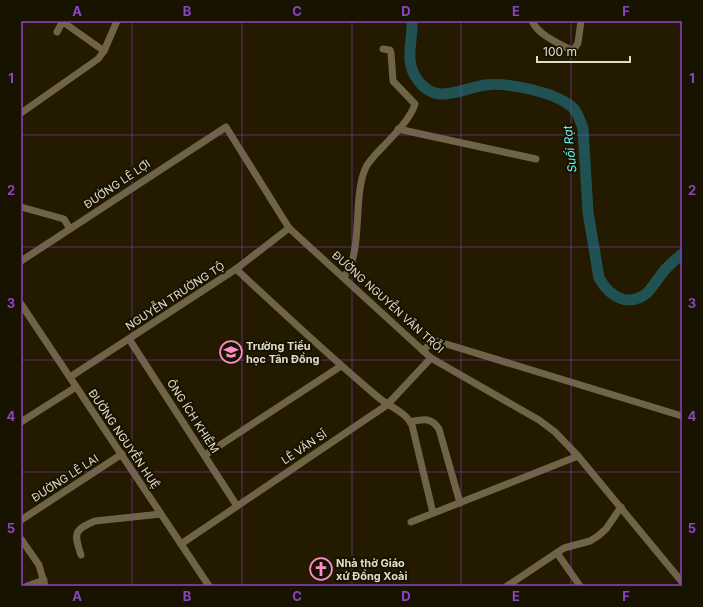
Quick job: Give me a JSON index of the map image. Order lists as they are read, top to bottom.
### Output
{
  "streets": {
    "street": [
      "ĐƯỜNG LÊ LỢI",
      "NGUYỄN TRƯỜNG TỘ",
      "ĐƯỜNG NGUYỄN VĂN TRỖI",
      "ÔNG ÍCH KHIÊM",
      "ĐƯỜNG NGUYỄN HUỆ",
      "LÊ VĂN SĨ",
      "ĐƯỜNG LÊ LAI"
    ]
  },
  "crossings": [
    ["ĐƯỜNG LÊ LỢI", "ĐƯỜNG NGUYỄN VĂN TRỖI"],
    ["NGUYỄN TRƯỜNG TỘ", "ĐƯỜNG NGUYỄN VĂN TRỖI"],
    ["NGUYỄN TRƯỜNG TỘ", "ÔNG ÍCH KHIÊM"],
    ["NGUYỄN TRƯỜNG TỘ", "ĐƯỜNG NGUYỄN HUỆ"],
    ["ĐƯỜNG NGUYỄN VĂN TRỖI", "LÊ VĂN SĨ"],
    ["ÔNG ÍCH KHIÊM", "LÊ VĂN SĨ"],
    ["ĐƯỜNG NGUYỄN HUỆ", "LÊ VĂN SĨ"],
    ["ĐƯỜNG NGUYỄN HUỆ", "ĐƯỜNG LÊ LAI"]
  ],
  "water": ["Suối Rạt"],
  "places": {
    "school or university": ["Trường Tiểu học Tân Đồng"],
    "church": ["Nhà thờ Giáo xứ Đồng Xoài"]
  },
  "scale_bar": "100 m",
  "grid": {
    "columns": [
      "A",
      "B",
      "C",
      "D",
      "E",
      "F"
    ],
    "rows": [
      "1",
      "2",
      "3",
      "4",
      "5"
    ]
  }
}
